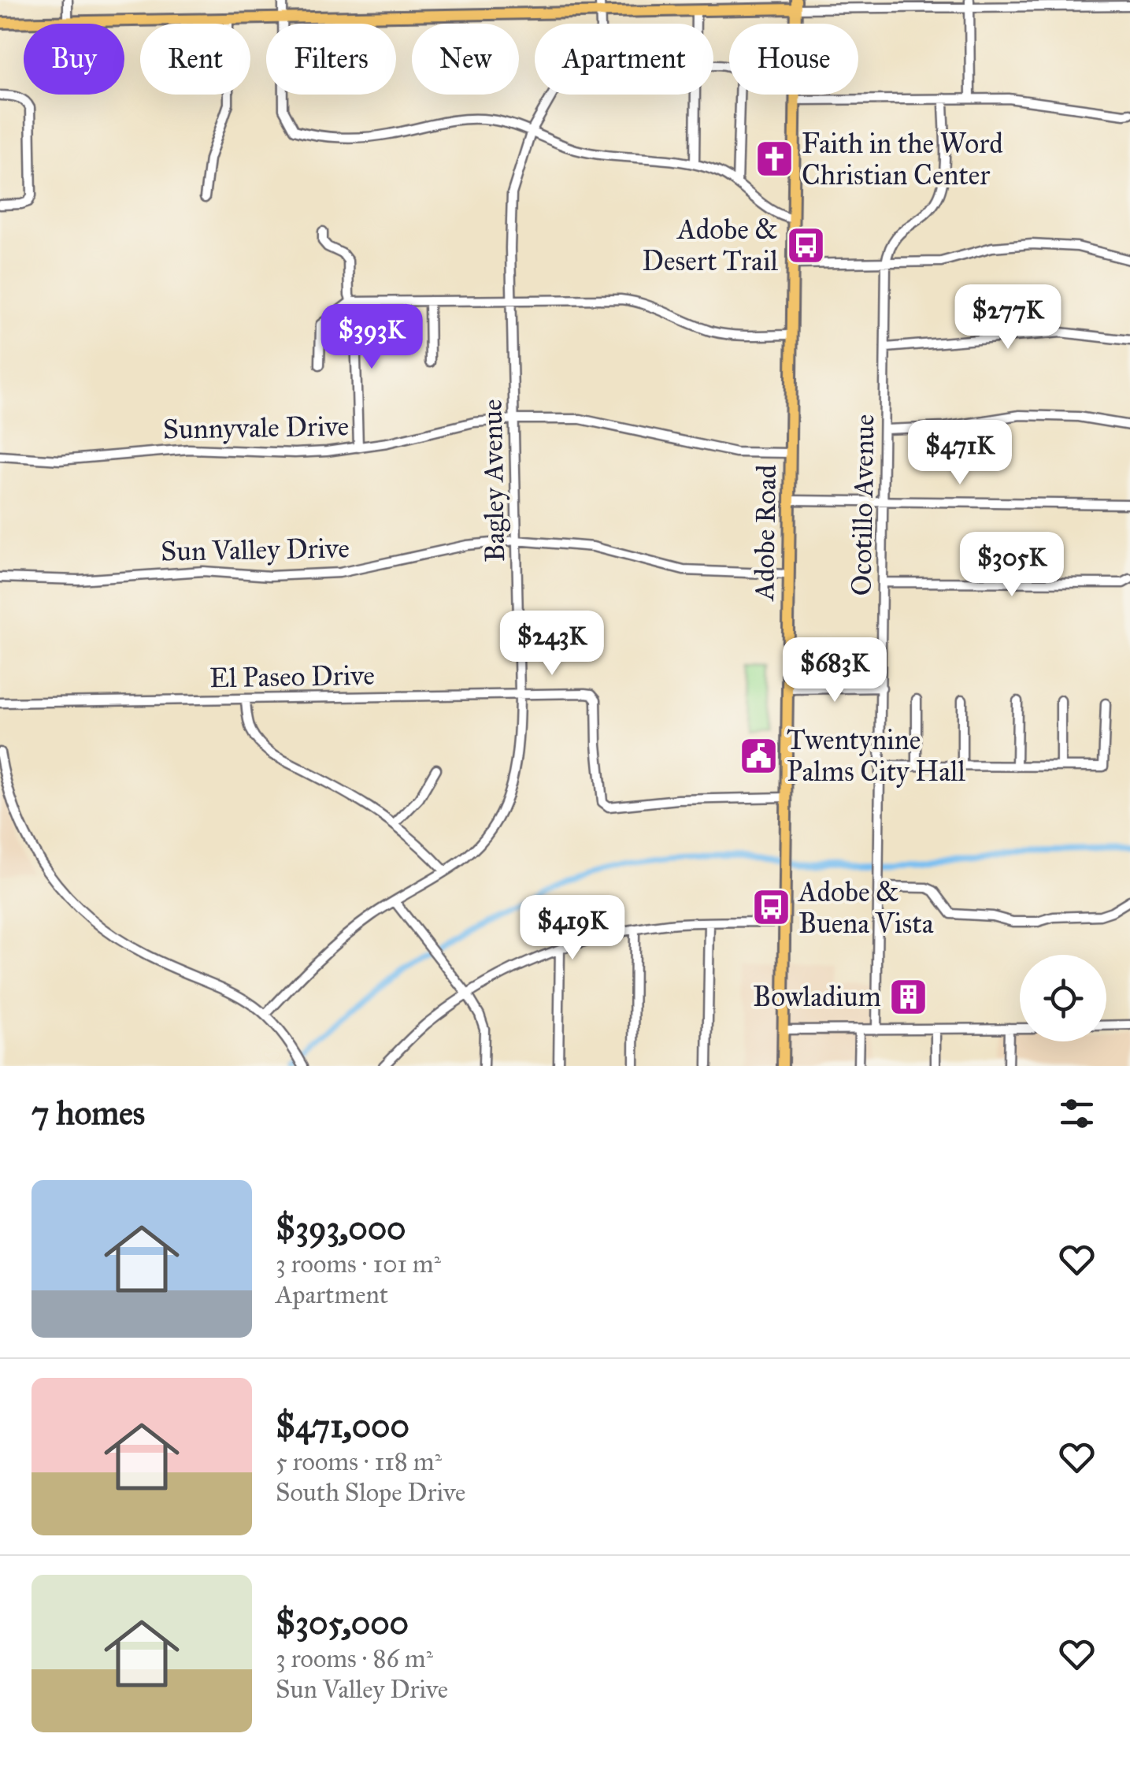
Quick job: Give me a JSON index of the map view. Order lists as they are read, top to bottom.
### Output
{
  "streets": {
    "main road": ["Adobe Road"],
    "street": [
      "Sunnyvale Drive",
      "Bagley Avenue",
      "Ocotillo Avenue",
      "Sun Valley Drive",
      "El Paseo Drive"
    ]
  },
  "crossings": [
    ["Sunnyvale Drive", "Bagley Avenue"],
    ["Sunnyvale Drive", "Adobe Road"],
    ["Bagley Avenue", "Sun Valley Drive"],
    ["Bagley Avenue", "El Paseo Drive"],
    ["Adobe Road", "Sun Valley Drive"],
    ["Adobe Road", "El Paseo Drive"]
  ],
  "places": {
    "church": ["Faith in the Word Christian Center"],
    "bus stop": ["Adobe & Desert Trail", "Adobe & Buena Vista"],
    "public building": ["Twentynine Palms City Hall"],
    "building": ["Bowladium"]
  },
  "page": {
    "chip": [
      "Buy",
      "Rent",
      "Filters",
      "New",
      "Apartment",
      "House"
    ],
    "price": [
      "$277K",
      "$393K",
      "$471K",
      "$305K",
      "$243K",
      "$683K",
      "$419K"
    ],
    "heading": "7 homes",
    "list": [
      {
        "name": "$393,000",
        "note": "3 rooms · 101 m² · Apartment"
      },
      {
        "name": "$471,000",
        "note": "5 rooms · 118 m² · South Slope Drive"
      },
      {
        "name": "$305,000",
        "note": "3 rooms · 86 m² · Sun Valley Drive"
      }
    ]
  }
}
